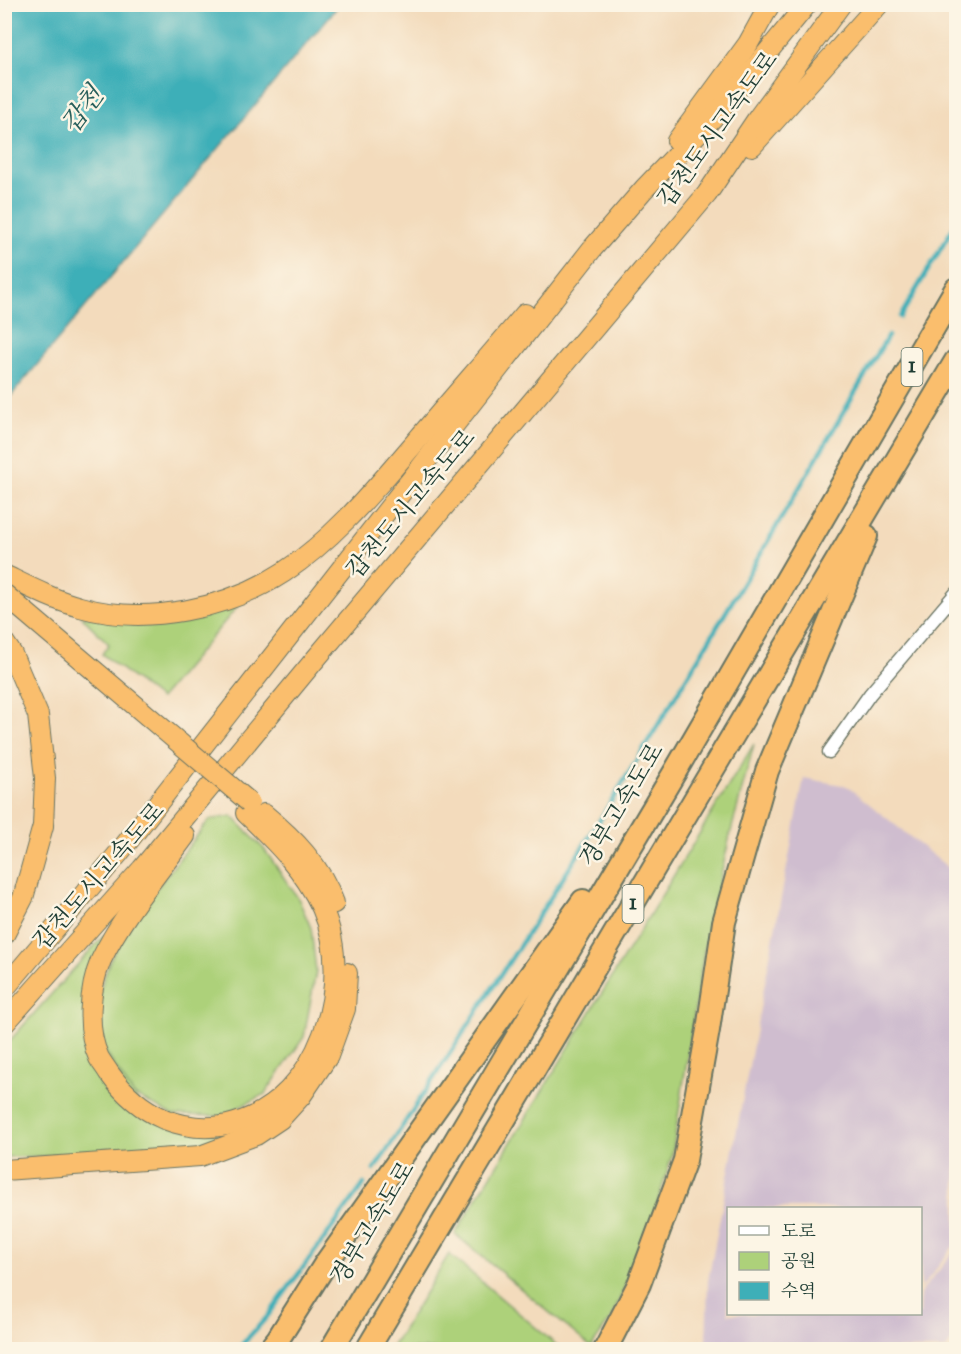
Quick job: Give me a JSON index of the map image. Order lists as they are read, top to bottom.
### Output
{
  "streets": {
    "highway": ["갑천도시고속도로", "1", "경부고속도로"]
  },
  "water": ["갑천"],
  "legend": ["도로", "공원", "수역"]
}
